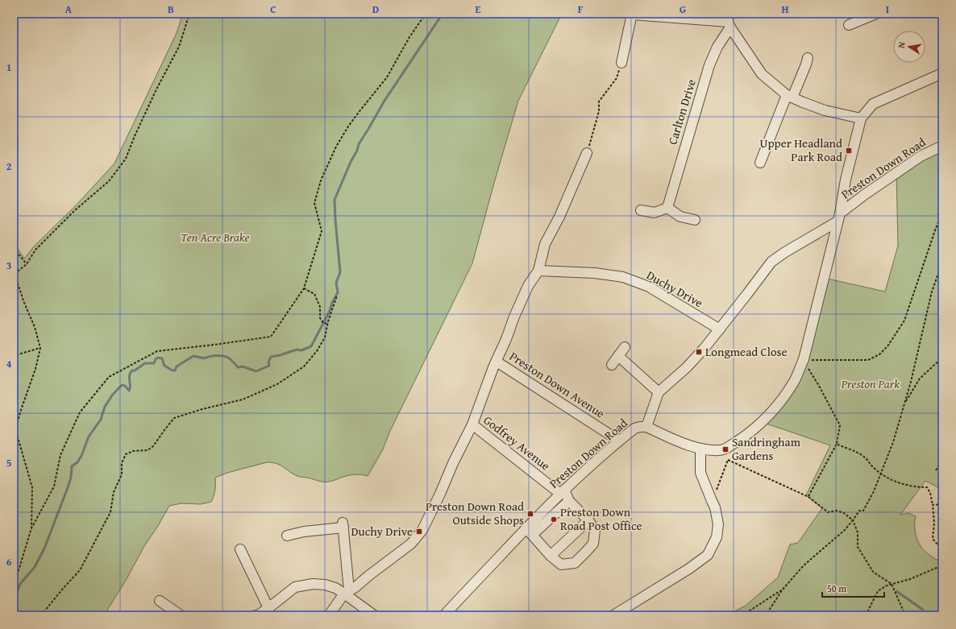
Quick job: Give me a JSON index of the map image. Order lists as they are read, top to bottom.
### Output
{
  "streets": {
    "street": [
      "Carlton Drive",
      "Preston Down Road",
      "Duchy Drive",
      "Preston Down Avenue",
      "Godfrey Avenue"
    ]
  },
  "crossings": [
    ["Preston Down Road", "Duchy Drive"],
    ["Preston Down Road", "Preston Down Avenue"],
    ["Preston Down Road", "Godfrey Avenue"]
  ],
  "parks": ["Ten Acre Brake", "Preston Park"],
  "places": {
    "transit": [
      "Upper Headland Park Road",
      "Longmead Close",
      "Sandringham Gardens",
      "Preston Down Road Outside Shops",
      "Duchy Drive"
    ],
    "other": ["Preston Down Road Post Office"]
  },
  "scale_bar": "50 m",
  "north": "left",
  "grid": {
    "columns": [
      "A",
      "B",
      "C",
      "D",
      "E",
      "F",
      "G",
      "H",
      "I"
    ],
    "rows": [
      "1",
      "2",
      "3",
      "4",
      "5",
      "6"
    ]
  }
}
